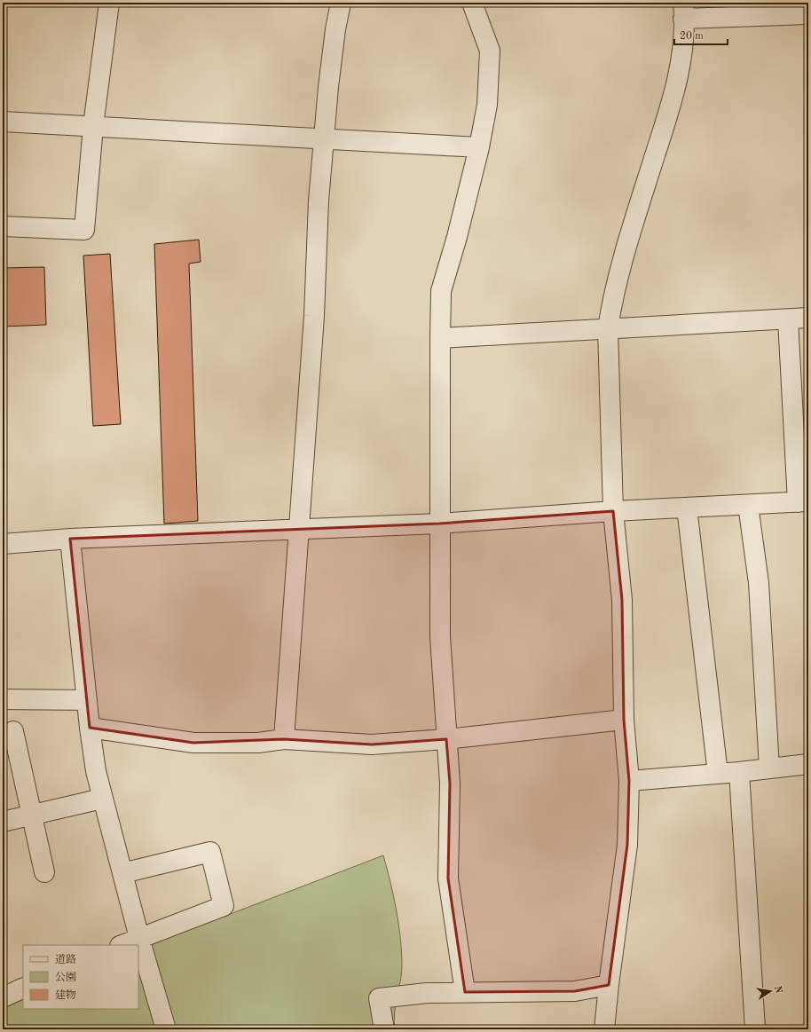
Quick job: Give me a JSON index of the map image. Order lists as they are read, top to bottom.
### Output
{
  "legend": ["道路", "公園", "建物"],
  "scale_bar": "20 m",
  "north": "right"
}
